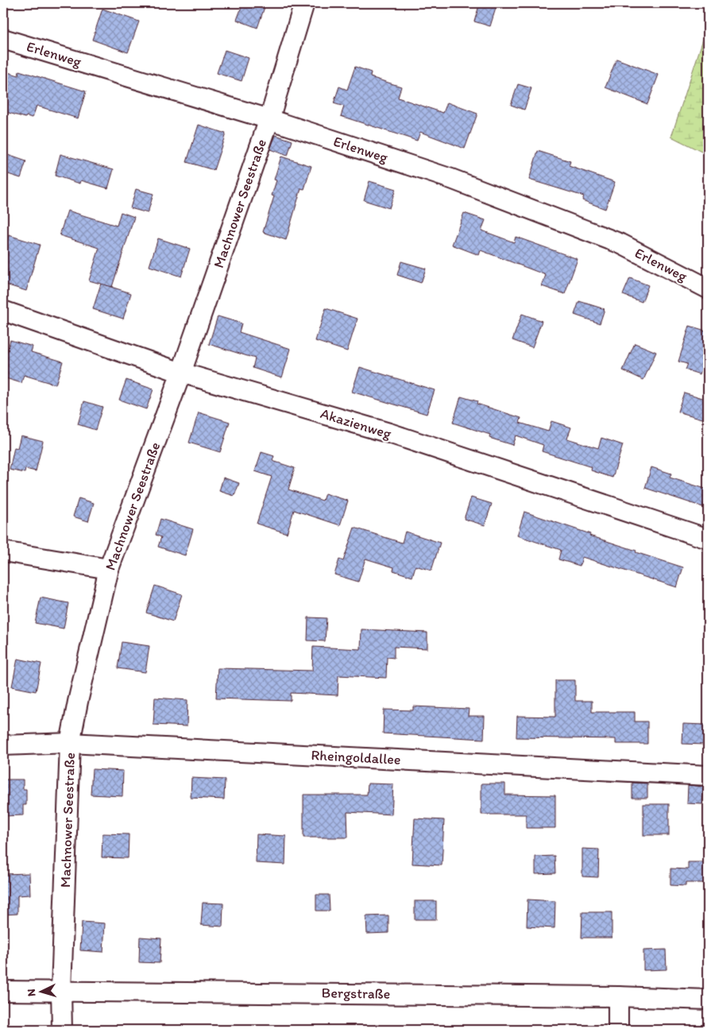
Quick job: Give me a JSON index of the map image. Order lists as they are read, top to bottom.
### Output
{
  "streets": {
    "street": [
      "Erlenweg",
      "Machnower Seestraße",
      "Akazienweg",
      "Rheingoldallee",
      "Bergstraße"
    ]
  },
  "crossings": [
    ["Erlenweg", "Machnower Seestraße"],
    ["Machnower Seestraße", "Akazienweg"],
    ["Machnower Seestraße", "Rheingoldallee"],
    ["Machnower Seestraße", "Bergstraße"]
  ],
  "north": "left"
}
